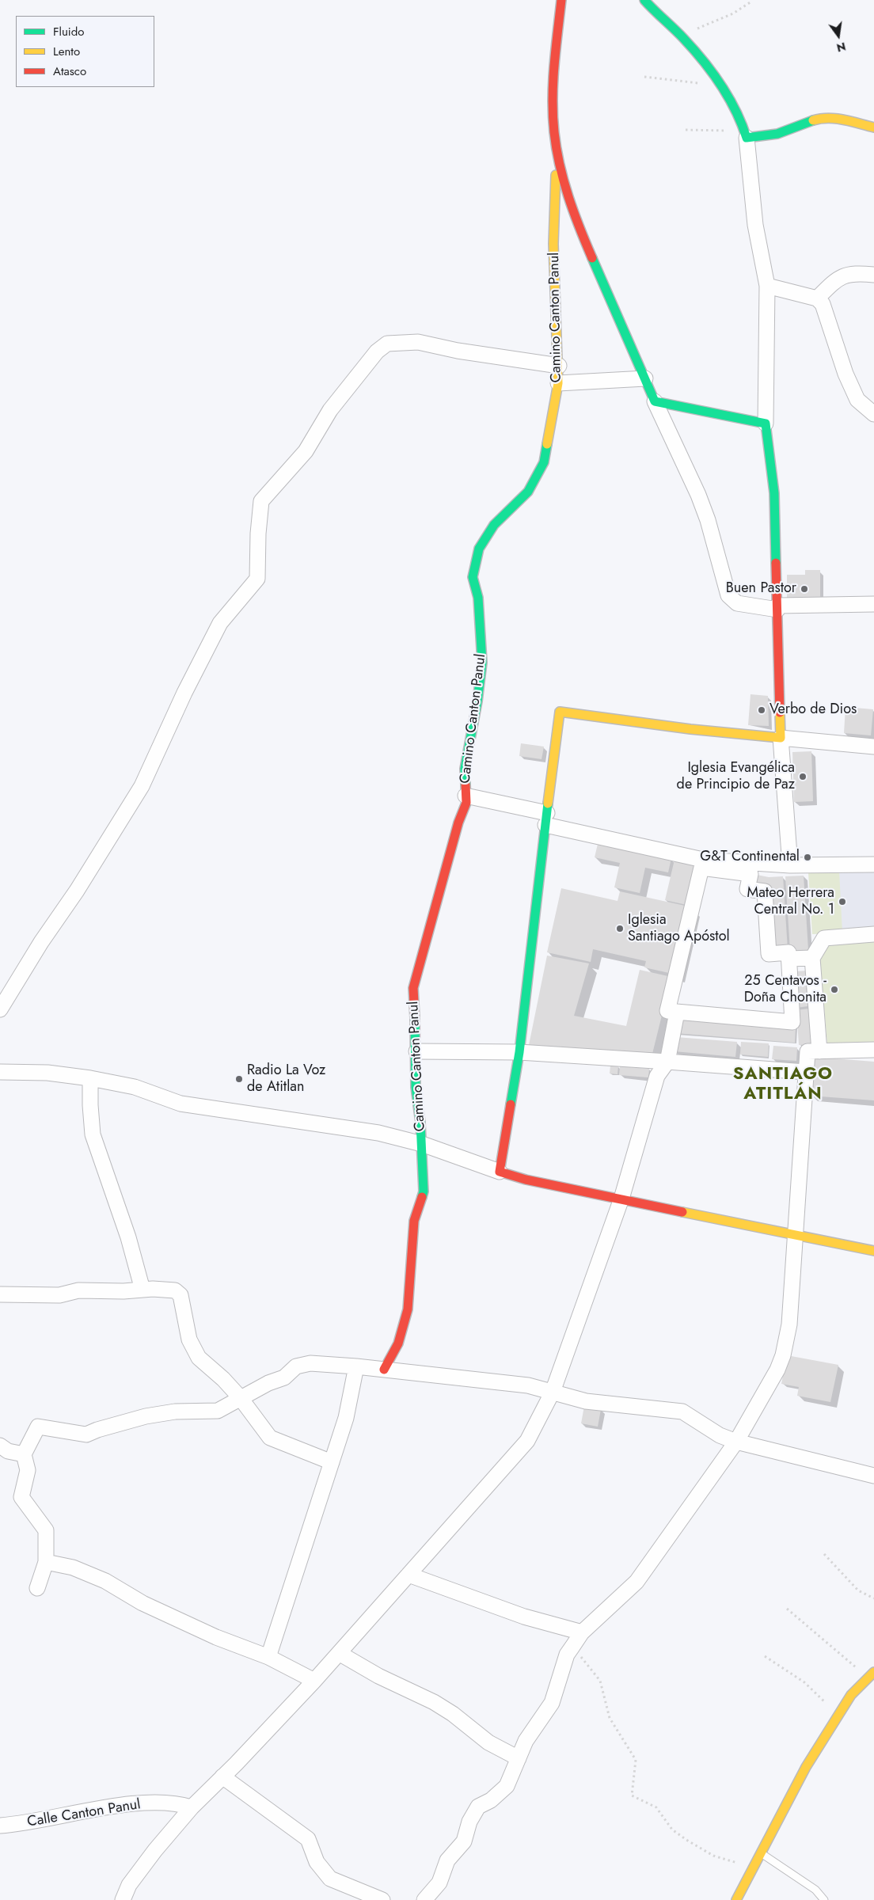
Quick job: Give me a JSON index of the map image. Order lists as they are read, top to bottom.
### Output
{
  "streets": {
    "main road": ["Camino Canton Panul"],
    "street": ["Calle Canton Panul"]
  },
  "districts": ["SANTIAGO ATITLÁN"],
  "places": [
    "Buen Pastor",
    "Verbo de Dios",
    "Iglesia Evangélica de Principio de Paz",
    "G&T Continental",
    "Mateo Herrera Central No. 1",
    "Iglesia Santiago Apóstol",
    "25 Centavos - Doña Chonita",
    "Radio La Voz de Atitlan"
  ],
  "legend": ["Fluido", "Lento", "Atasco"],
  "north": "bottom"
}
